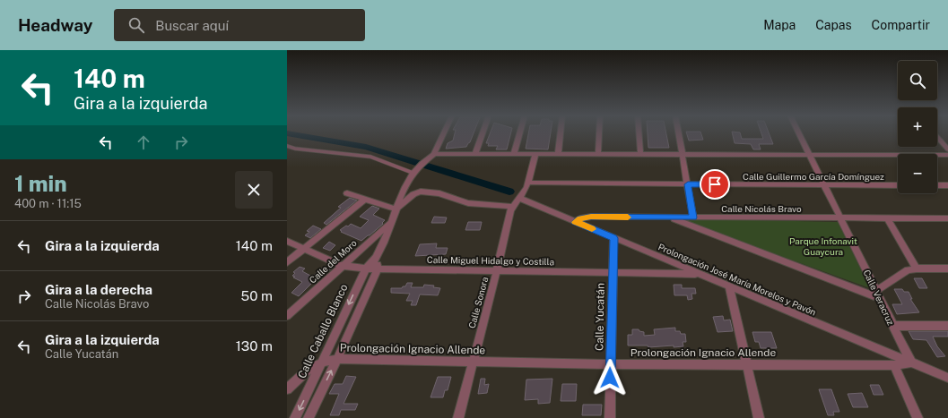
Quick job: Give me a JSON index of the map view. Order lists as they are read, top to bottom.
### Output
{
  "streets": {
    "street": [
      "Calle Guillermo García Domínguez",
      "Calle Nicolás Bravo",
      "Calle Miguel Hidalgo y Costilla",
      "Calle del Moro",
      "Prolongación José María Morelos y Pavón",
      "Calle Veracruz",
      "Calle Sonora",
      "Calle Yucatán",
      "Calle Caballo Blanco",
      "Prolongación Ignacio Allende"
    ]
  },
  "crossings": [
    ["Calle Guillermo García Domínguez", "Calle Veracruz"],
    ["Calle Guillermo García Domínguez", "Calle Sonora"],
    ["Calle Nicolás Bravo", "Prolongación José María Morelos y Pavón"],
    ["Calle Nicolás Bravo", "Calle Veracruz"],
    ["Calle Miguel Hidalgo y Costilla", "Calle del Moro"],
    ["Calle Miguel Hidalgo y Costilla", "Prolongación José María Morelos y Pavón"],
    ["Calle Miguel Hidalgo y Costilla", "Calle Sonora"],
    ["Calle Miguel Hidalgo y Costilla", "Calle Yucatán"],
    ["Calle Miguel Hidalgo y Costilla", "Calle Caballo Blanco"],
    ["Calle del Moro", "Calle Caballo Blanco"],
    ["Prolongación José María Morelos y Pavón", "Calle Veracruz"],
    ["Prolongación José María Morelos y Pavón", "Calle Sonora"],
    ["Prolongación José María Morelos y Pavón", "Calle Yucatán"],
    ["Prolongación José María Morelos y Pavón", "Prolongación Ignacio Allende"],
    ["Calle Veracruz", "Prolongación Ignacio Allende"],
    ["Calle Sonora", "Prolongación Ignacio Allende"],
    ["Calle Yucatán", "Prolongación Ignacio Allende"],
    ["Calle Caballo Blanco", "Prolongación Ignacio Allende"]
  ],
  "parks": ["Parque Infonavit Guaycura"],
  "page": {
    "header": "Headway",
    "search": "Buscar aquí",
    "nav": ["Mapa", "Capas", "Compartir"],
    "turn": ["140 m", "Gira a la izquierda"],
    "map_buttons": ["+", "−"],
    "heading": ["1 min", "400 m · 11:15"],
    "list": [
      {
        "name": "Gira a la izquierda",
        "value": "140 m"
      },
      {
        "name": "Gira a la derecha",
        "note": "Calle Nicolás Bravo",
        "value": "50 m"
      },
      {
        "name": "Gira a la izquierda",
        "note": "Calle Yucatán",
        "value": "130 m"
      }
    ]
  }
}
